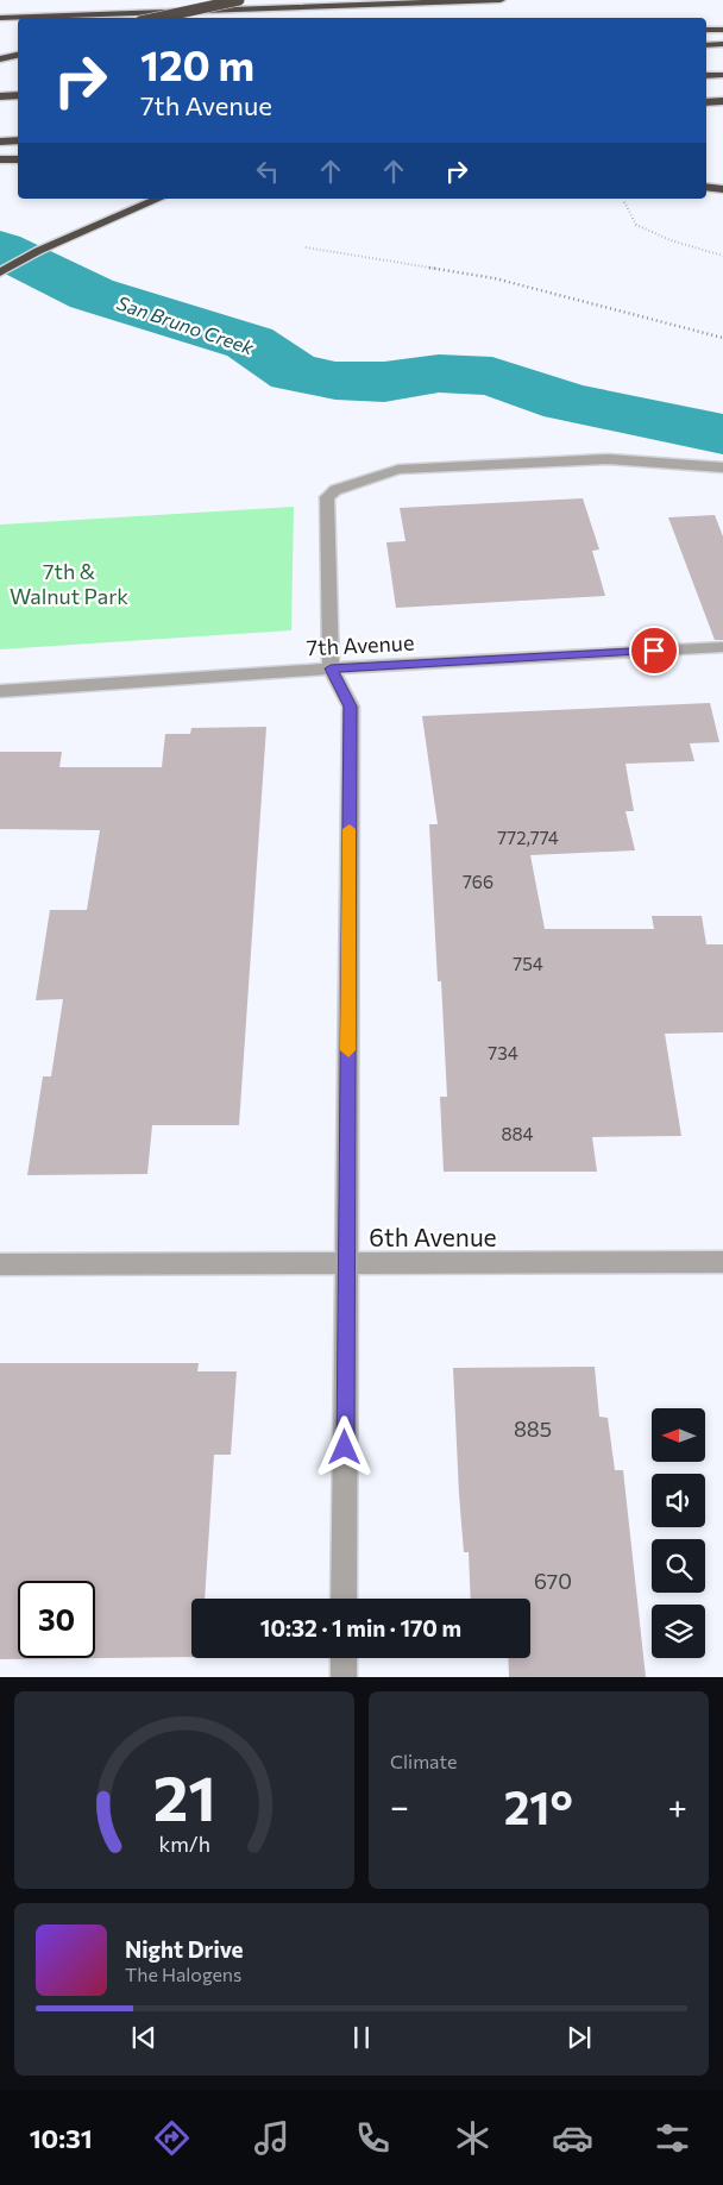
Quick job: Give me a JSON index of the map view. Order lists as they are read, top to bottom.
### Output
{
  "streets": {
    "street": ["7th Avenue", "6th Avenue"]
  },
  "water": ["San Bruno Creek"],
  "parks": ["7th & Walnut Park"],
  "house_numbers": [
    "772,774",
    "766",
    "754",
    "734",
    "884",
    "885",
    "670"
  ],
  "north": "left",
  "page": {
    "turn": ["120 m", "7th Avenue"],
    "limit": "30",
    "trip": "10:32 · 1 min · 170 m",
    "tile": "Climate",
    "heat": ["−", "21°", "+"],
    "song": ["Night Drive", "The Halogens"],
    "tabs": "10:31",
    "gauge": ["21", "km/h"]
  }
}
